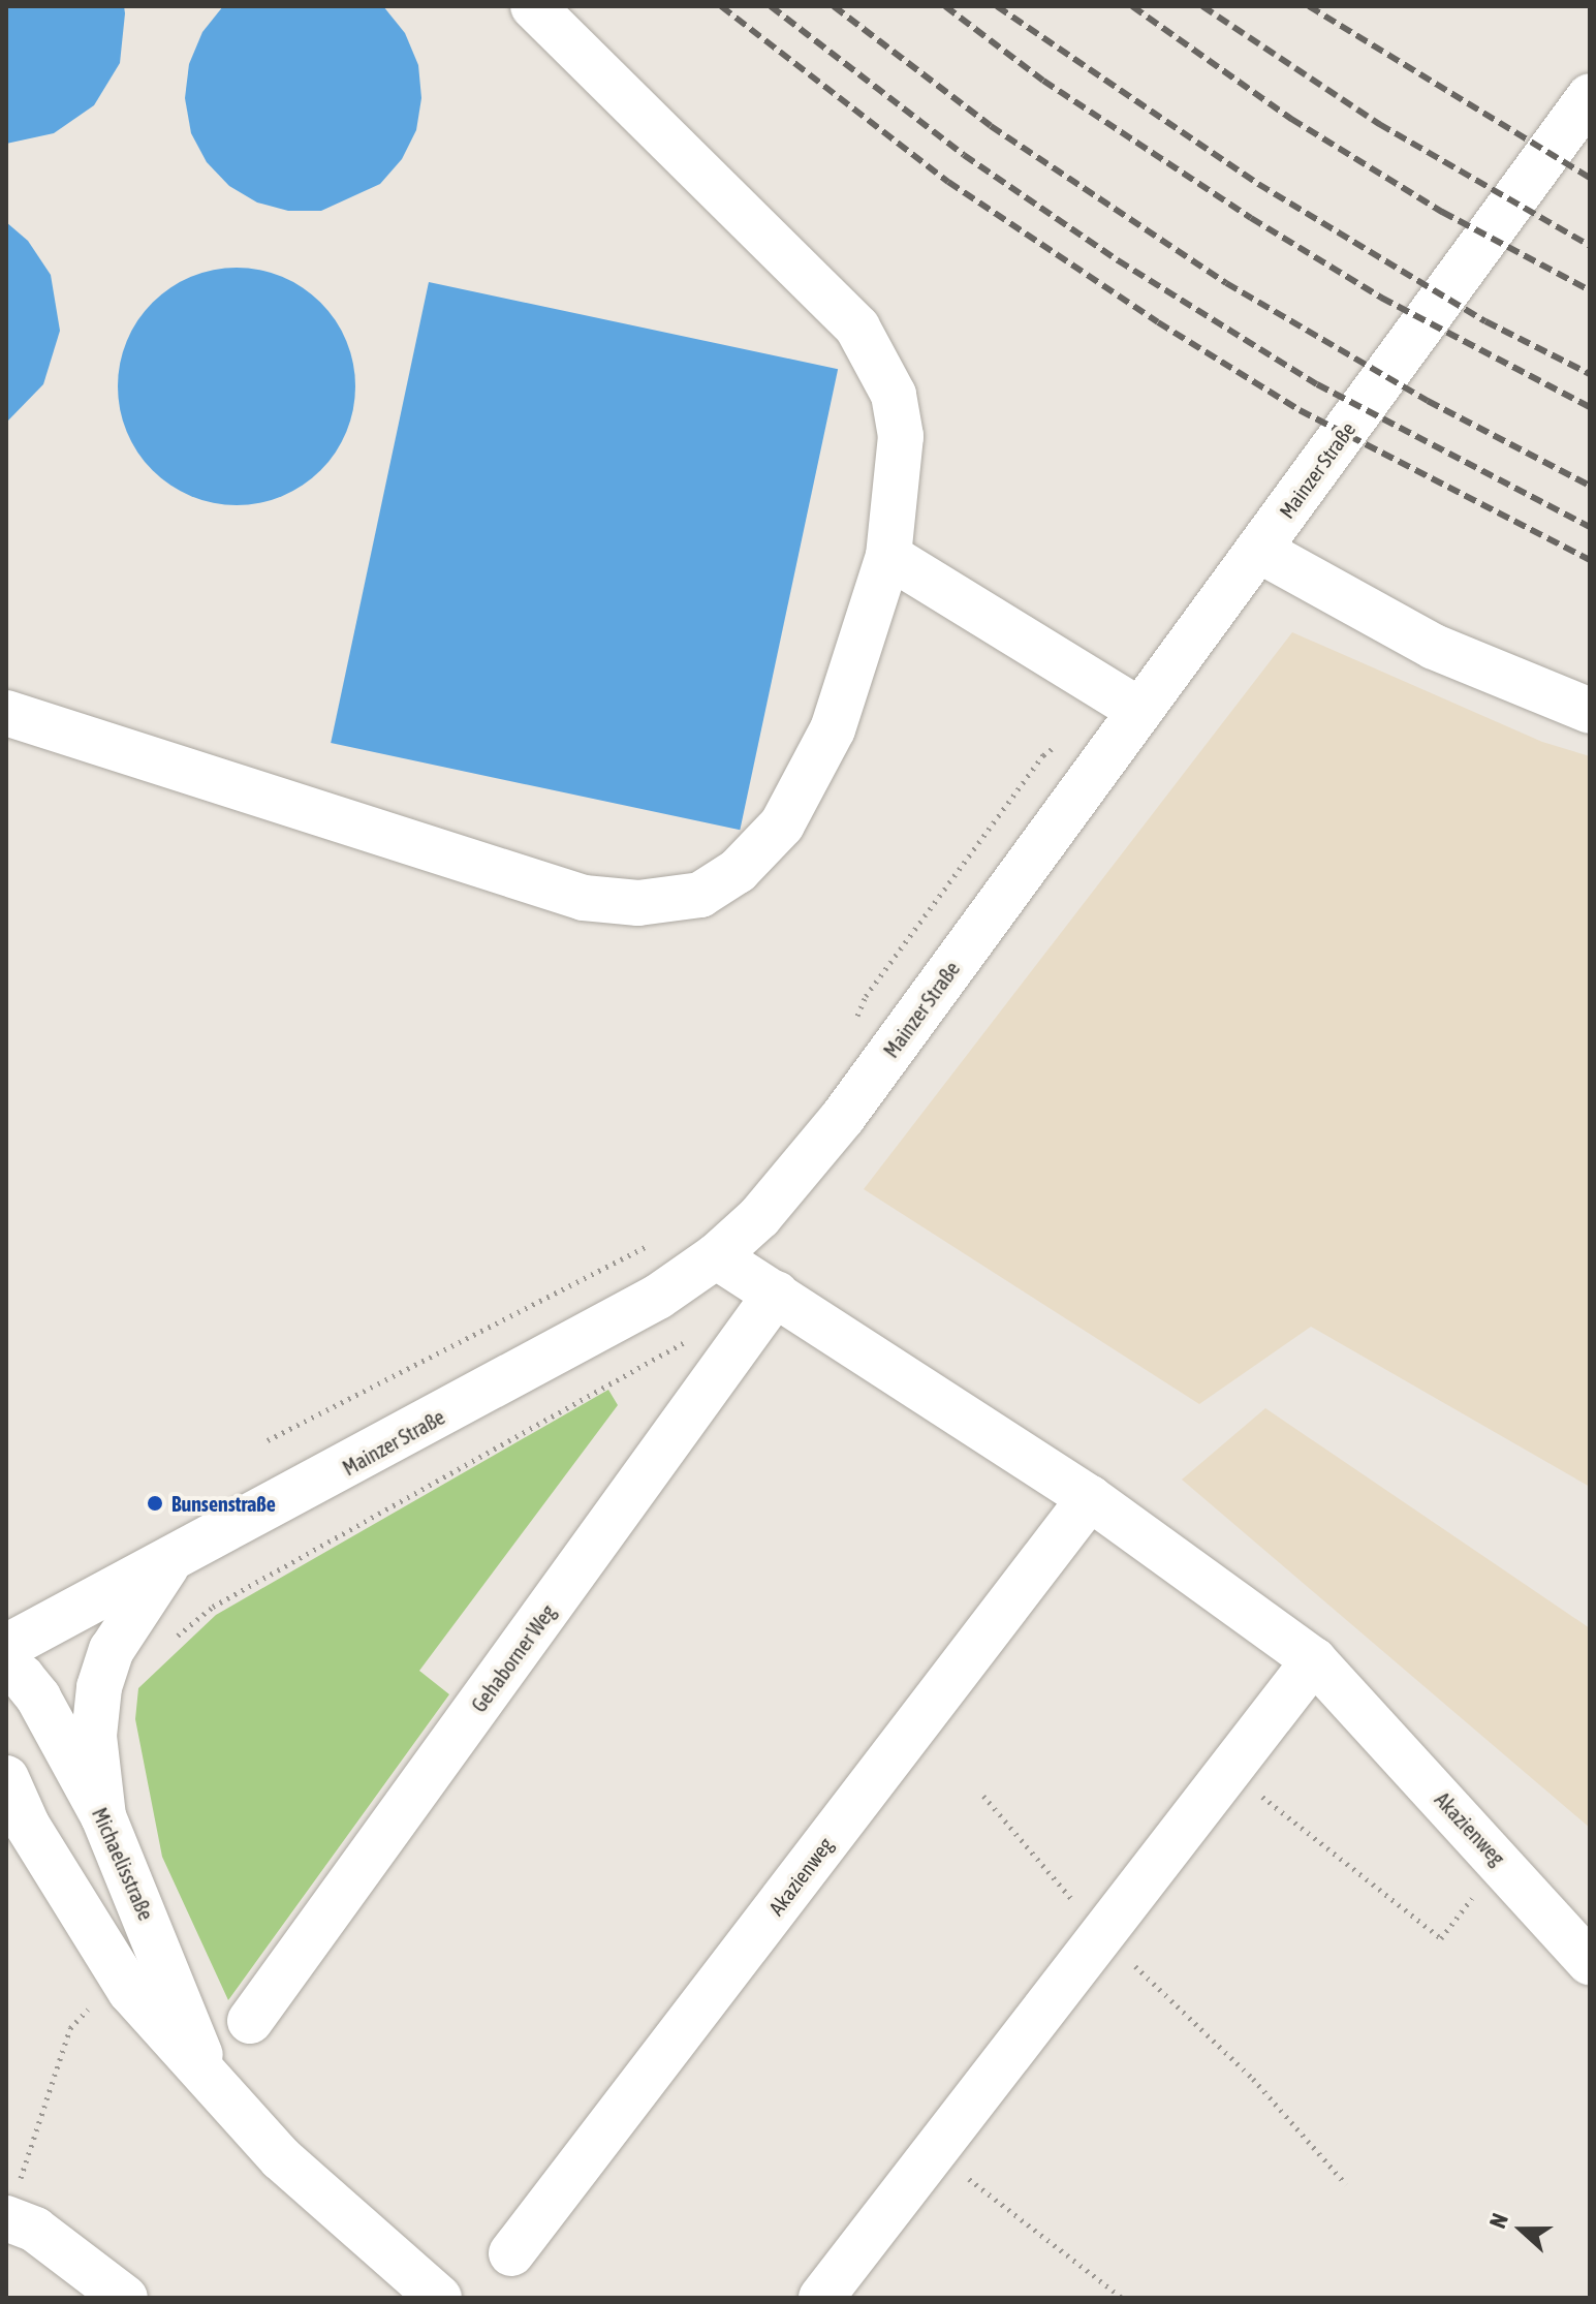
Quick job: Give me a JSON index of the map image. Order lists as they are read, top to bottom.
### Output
{
  "streets": {
    "street": [
      "Mainzer Straße",
      "Gehaborner Weg",
      "Akazienweg",
      "Michaelisstraße"
    ]
  },
  "crossings": [
    ["Mainzer Straße", "Akazienweg"],
    ["Gehaborner Weg", "Akazienweg"]
  ],
  "places": ["Bunsenstraße"],
  "north": "left"
}
